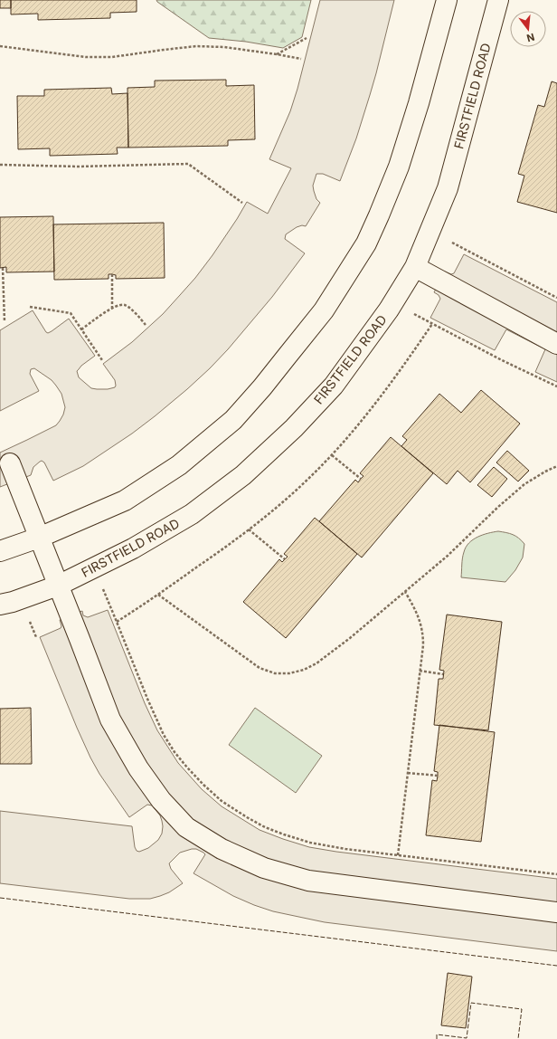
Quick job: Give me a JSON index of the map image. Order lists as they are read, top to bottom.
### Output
{
  "streets": {
    "street": ["FIRSTFIELD ROAD"]
  },
  "north": "bottom"
}
